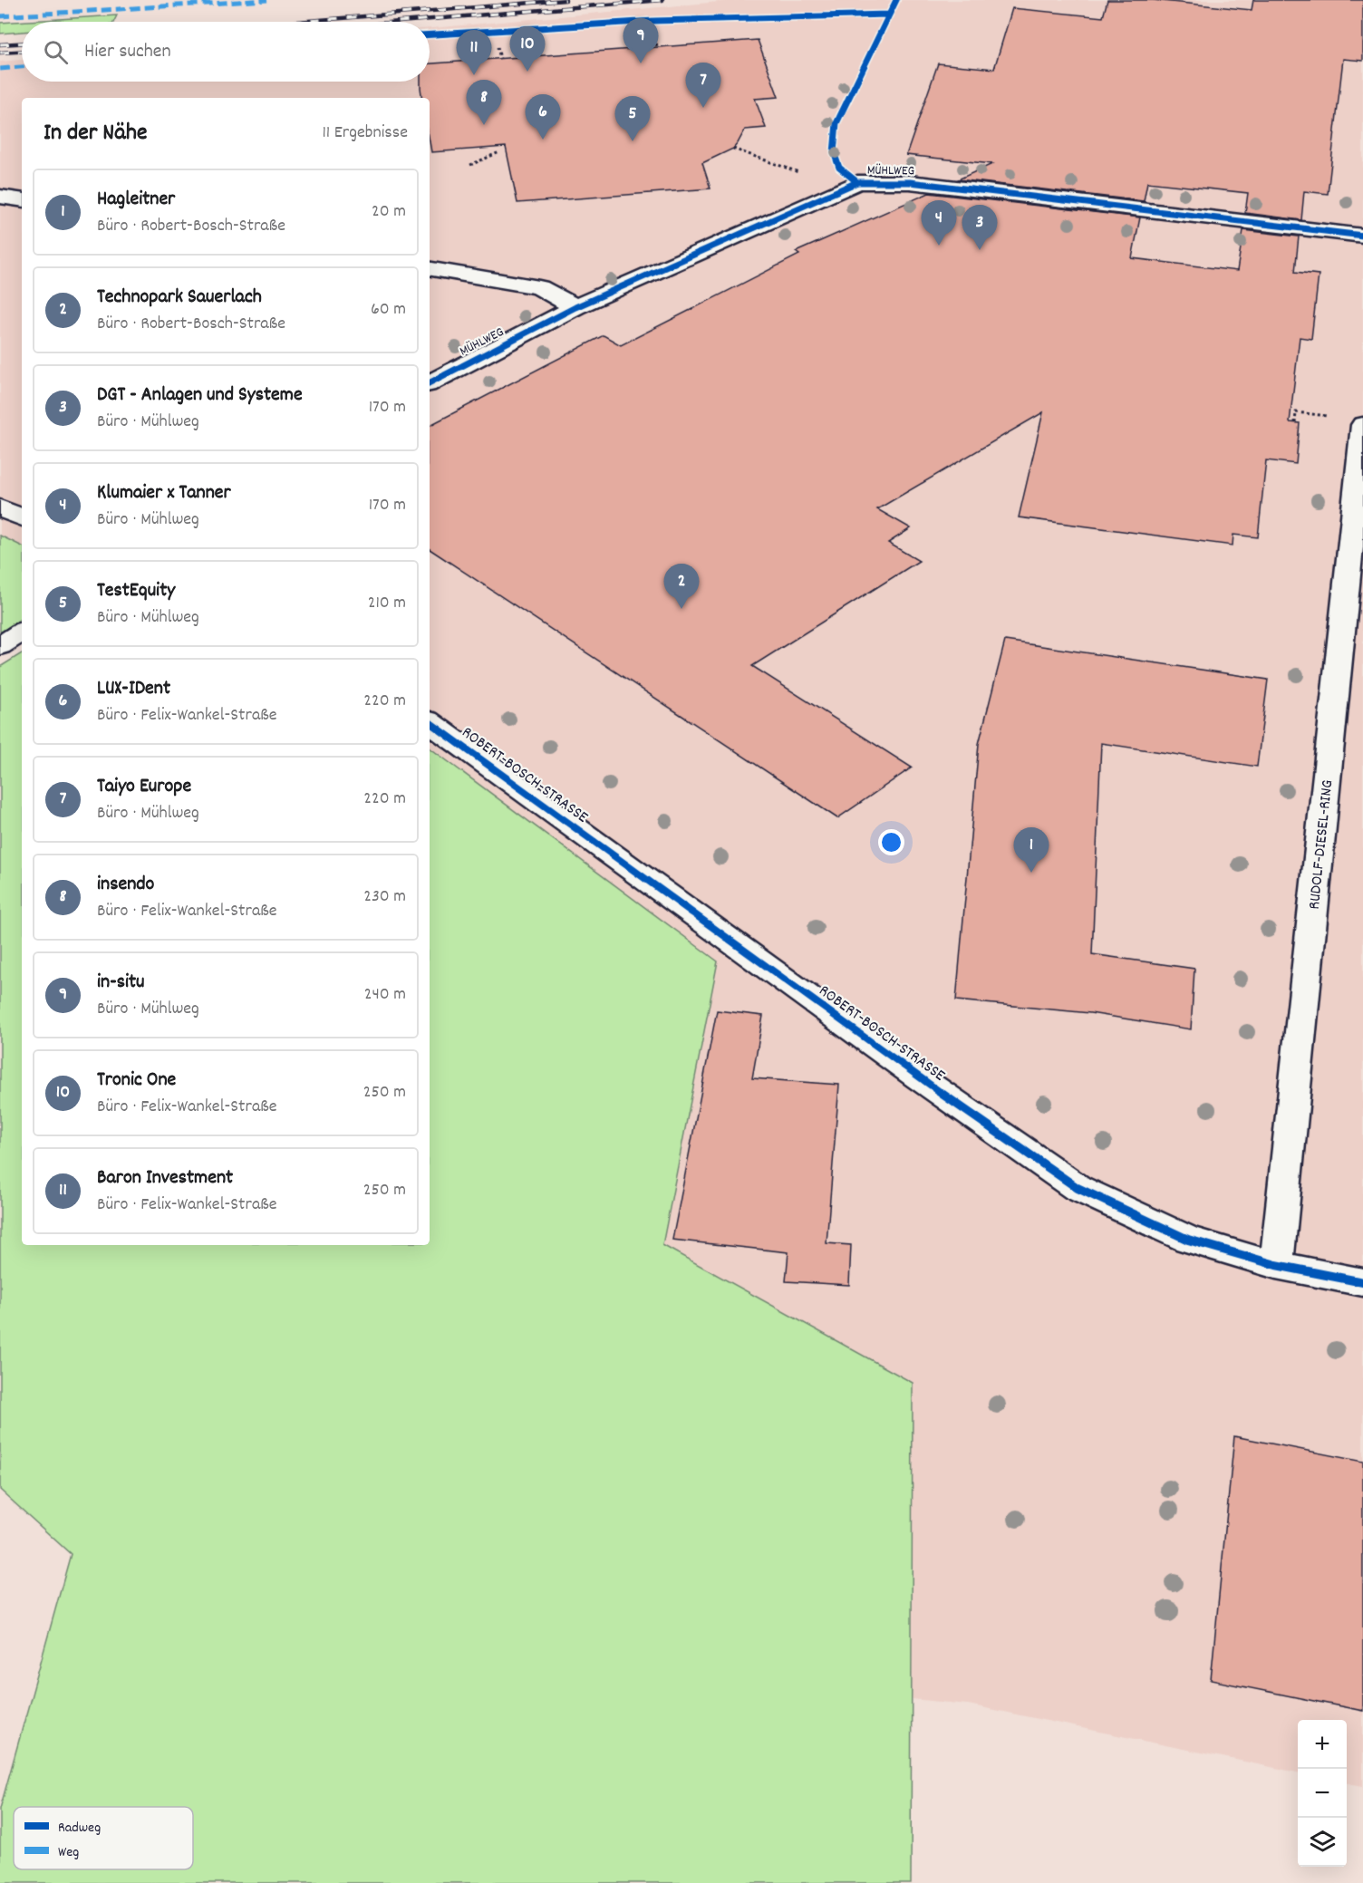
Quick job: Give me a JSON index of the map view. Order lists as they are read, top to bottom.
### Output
{
  "streets": {
    "street": ["MÜHLWEG", "ROBERT-BOSCH-STRASSE", "RUDOLF-DIESEL-RING"]
  },
  "crossings": [
    ["ROBERT-BOSCH-STRASSE", "RUDOLF-DIESEL-RING"]
  ],
  "legend": ["Radweg", "Weg"],
  "page": {
    "pins": [
      "9",
      "10",
      "11",
      "7",
      "8",
      "6",
      "5",
      "4",
      "3",
      "2",
      "1"
    ],
    "search": "Hier suchen",
    "heading": ["In der Nähe", "11 Ergebnisse"],
    "list": [
      {
        "mark": "1",
        "name": "Hagleitner",
        "note": "Büro · Robert-Bosch-Straße",
        "value": "20 m"
      },
      {
        "mark": "2",
        "name": "Technopark Sauerlach",
        "note": "Büro · Robert-Bosch-Straße",
        "value": "60 m"
      },
      {
        "mark": "3",
        "name": "DGT - Anlagen und Systeme",
        "note": "Büro · Mühlweg",
        "value": "170 m"
      },
      {
        "mark": "4",
        "name": "Klumaier x Tanner",
        "note": "Büro · Mühlweg",
        "value": "170 m"
      },
      {
        "mark": "5",
        "name": "TestEquity",
        "note": "Büro · Mühlweg",
        "value": "210 m"
      },
      {
        "mark": "6",
        "name": "LUX-IDent",
        "note": "Büro · Felix-Wankel-Straße",
        "value": "220 m"
      },
      {
        "mark": "7",
        "name": "Taiyo Europe",
        "note": "Büro · Mühlweg",
        "value": "220 m"
      },
      {
        "mark": "8",
        "name": "insendo",
        "note": "Büro · Felix-Wankel-Straße",
        "value": "230 m"
      },
      {
        "mark": "9",
        "name": "in-situ",
        "note": "Büro · Mühlweg",
        "value": "240 m"
      },
      {
        "mark": "10",
        "name": "Tronic One",
        "note": "Büro · Felix-Wankel-Straße",
        "value": "250 m"
      },
      {
        "mark": "11",
        "name": "Baron Investment",
        "note": "Büro · Felix-Wankel-Straße",
        "value": "250 m"
      }
    ],
    "map_buttons": ["+", "−"]
  }
}
